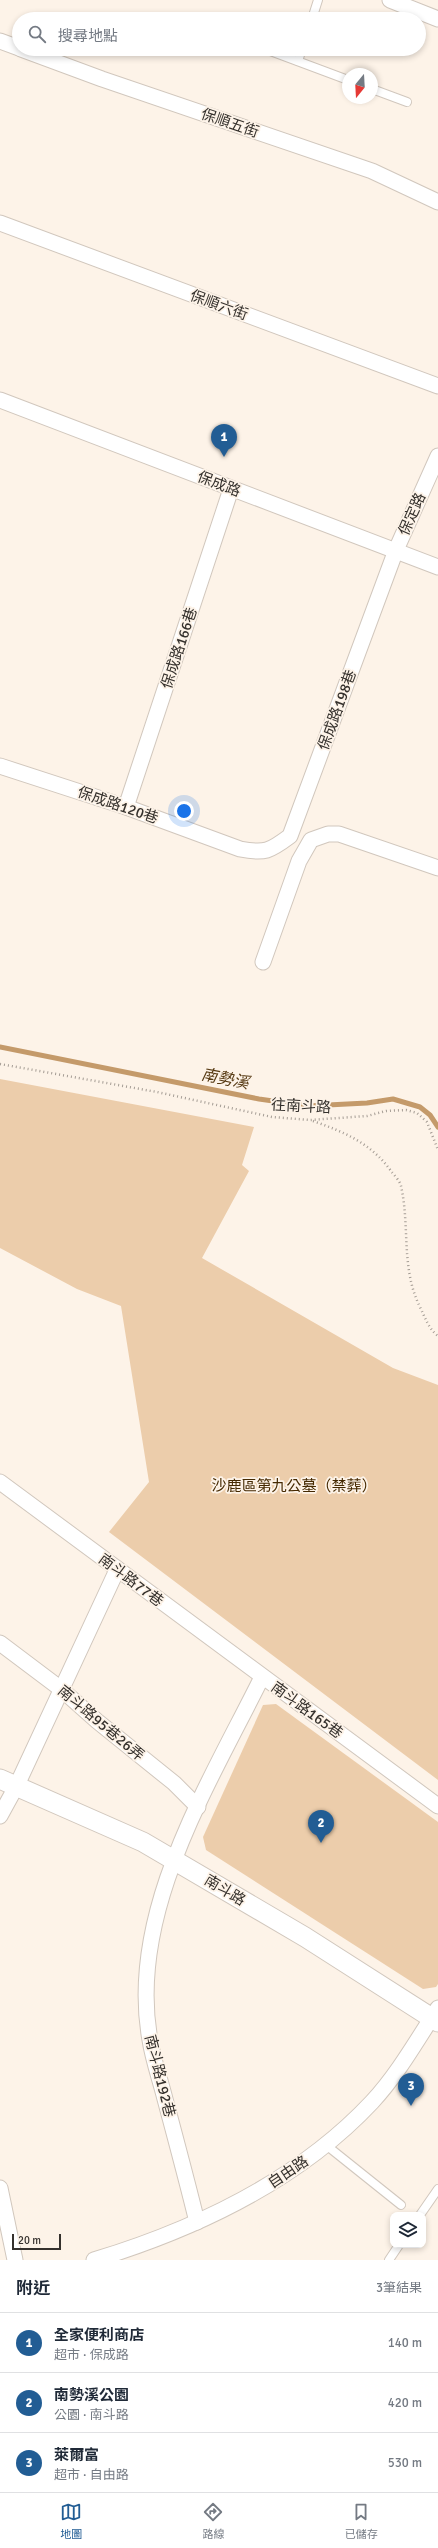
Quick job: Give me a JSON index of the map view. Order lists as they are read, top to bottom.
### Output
{
  "streets": {
    "street": [
      "保順五街",
      "保順六街",
      "保成路",
      "保定路",
      "保成路166巷",
      "保成路198巷",
      "保成路120巷",
      "南斗路77巷",
      "南斗路165巷",
      "南斗路95巷26弄",
      "南斗路",
      "南斗路192巷",
      "自由路"
    ],
    "path": ["往南斗路"]
  },
  "crossings": [
    ["保成路", "保定路"],
    ["保成路", "保成路166巷"],
    ["保成路", "保成路198巷"],
    ["保定路", "保成路198巷"],
    ["保成路166巷", "保成路120巷"],
    ["保成路198巷", "保成路120巷"],
    ["南斗路77巷", "南斗路165巷"],
    ["南斗路165巷", "南斗路95巷26弄"],
    ["南斗路165巷", "南斗路"],
    ["南斗路165巷", "南斗路192巷"],
    ["南斗路", "南斗路192巷"],
    ["南斗路", "自由路"],
    ["南斗路192巷", "自由路"]
  ],
  "water": ["南勢溪"],
  "parks": ["沙鹿區第九公墓（禁葬）"],
  "scale_bar": "20 m",
  "north": "bottom",
  "page": {
    "search": "搜尋地點",
    "pins": ["1", "2", "3"],
    "scale": "20 m",
    "heading": ["附近", "3筆結果"],
    "list": [
      {
        "mark": "1",
        "name": "全家便利商店",
        "note": "超市 · 保成路",
        "value": "140 m"
      },
      {
        "mark": "2",
        "name": "南勢溪公園",
        "note": "公園 · 南斗路",
        "value": "420 m"
      },
      {
        "mark": "3",
        "name": "萊爾富",
        "note": "超市 · 自由路",
        "value": "530 m"
      }
    ],
    "nav": ["地圖", "路線", "已儲存"]
  }
}
